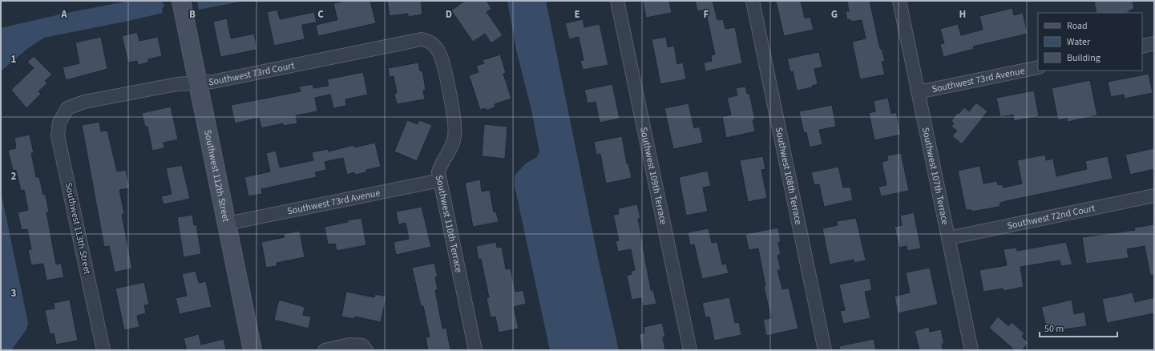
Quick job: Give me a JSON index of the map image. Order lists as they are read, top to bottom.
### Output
{
  "streets": {
    "main road": ["Southwest 112th Street"],
    "street": [
      "Southwest 73rd Court",
      "Southwest 73rd Avenue",
      "Southwest 109th Terrace",
      "Southwest 108th Terrace",
      "Southwest 107th Terrace",
      "Southwest 72nd Court",
      "Southwest 110th Terrace",
      "Southwest 113th Street"
    ]
  },
  "crossings": [
    ["Southwest 73rd Court", "Southwest 112th Street"],
    ["Southwest 73rd Court", "Southwest 110th Terrace"],
    ["Southwest 73rd Court", "Southwest 113th Street"],
    ["Southwest 73rd Avenue", "Southwest 112th Street"],
    ["Southwest 73rd Avenue", "Southwest 107th Terrace"],
    ["Southwest 73rd Avenue", "Southwest 110th Terrace"],
    ["Southwest 107th Terrace", "Southwest 72nd Court"]
  ],
  "legend": ["Road", "Water", "Building"],
  "scale_bar": "50 m",
  "grid": {
    "columns": [
      "A",
      "B",
      "C",
      "D",
      "E",
      "F",
      "G",
      "H"
    ],
    "rows": ["1", "2", "3"]
  }
}
